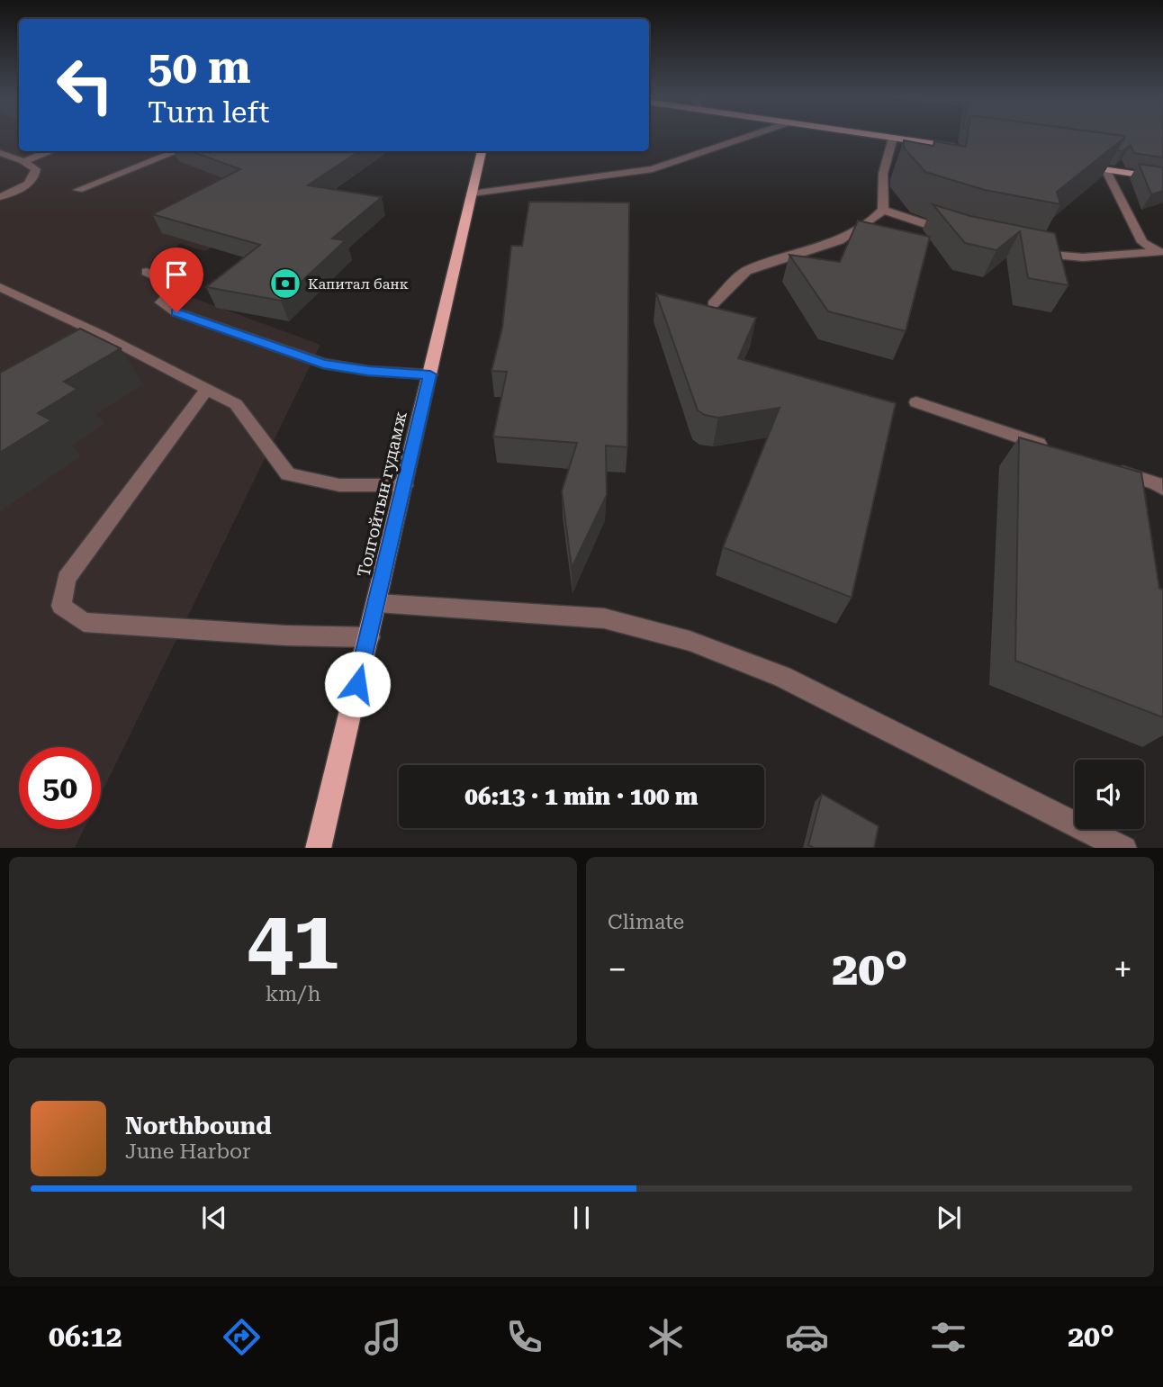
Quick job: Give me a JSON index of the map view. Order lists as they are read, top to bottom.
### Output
{
  "streets": {
    "main road": ["Толгойтын гудамж"]
  },
  "places": {
    "bank": ["Капитал банк"]
  },
  "page": {
    "turn": ["50 m", "Turn left"],
    "limit": "50",
    "trip": "06:13 · 1 min · 100 m",
    "tile": [
      ["41", "km/h"],
      "Climate"
    ],
    "heat": ["−", "20°", "+"],
    "song": ["Northbound", "June Harbor"],
    "tabs": ["06:12", "20°"]
  }
}
